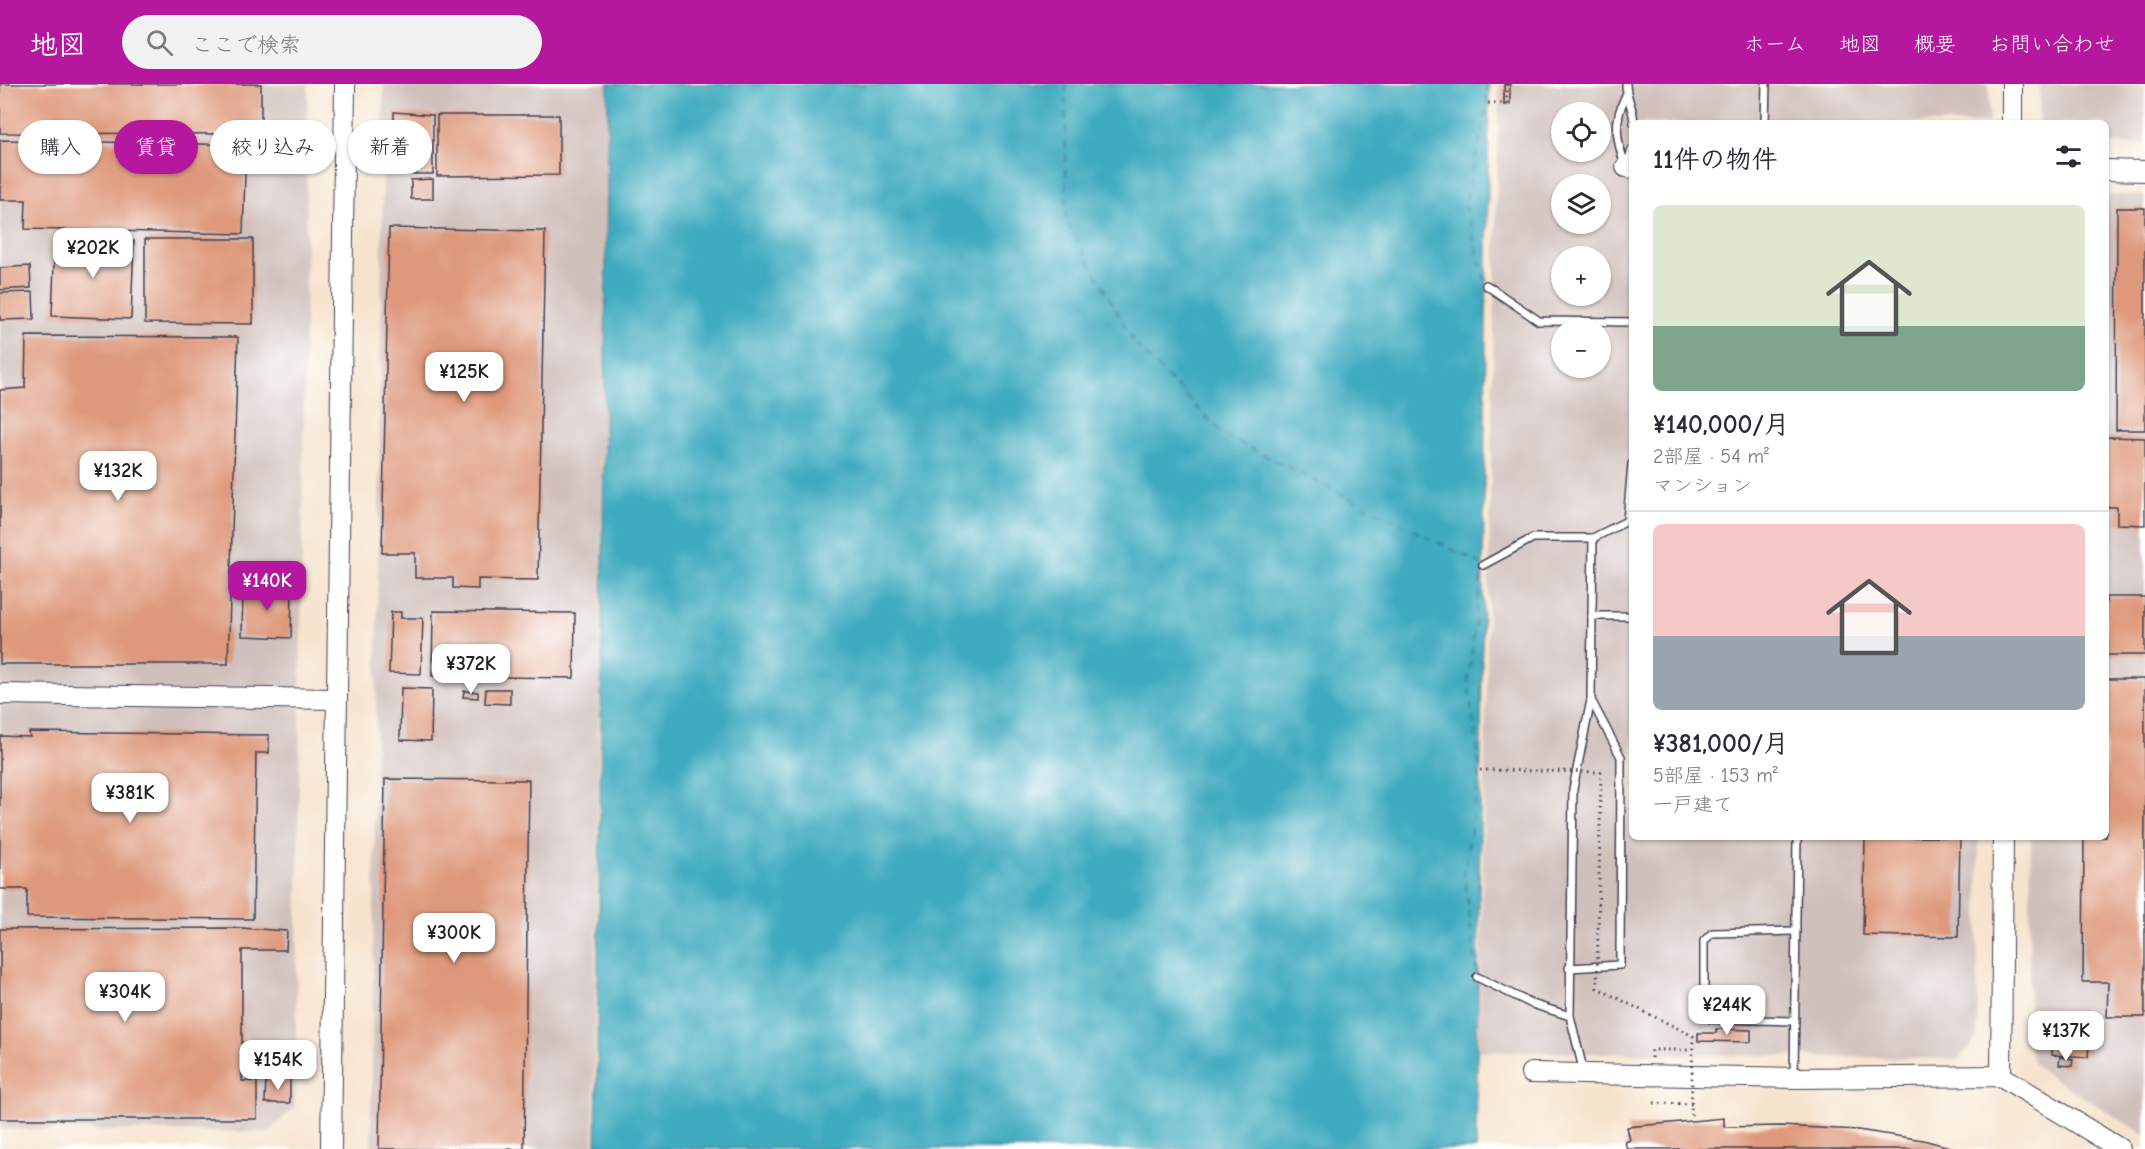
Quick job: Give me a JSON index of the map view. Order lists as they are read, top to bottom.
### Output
{
  "page": {
    "header": "地図",
    "search": "ここで検索",
    "nav": [
      "ホーム",
      "地図",
      "概要",
      "お問い合わせ"
    ],
    "map_buttons": ["+", "−"],
    "chip": [
      "購入",
      "賃貸",
      "絞り込み",
      "新着"
    ],
    "heading": "11件の物件",
    "list": [
      {
        "name": "¥140,000/月",
        "note": "2部屋 · 54 m² · マンション"
      },
      {
        "name": "¥381,000/月",
        "note": "5部屋 · 153 m² · 一戸建て"
      }
    ],
    "price": [
      "¥202K",
      "¥125K",
      "¥132K",
      "¥140K",
      "¥372K",
      "¥381K",
      "¥300K",
      "¥304K",
      "¥244K",
      "¥137K",
      "¥154K"
    ]
  }
}
